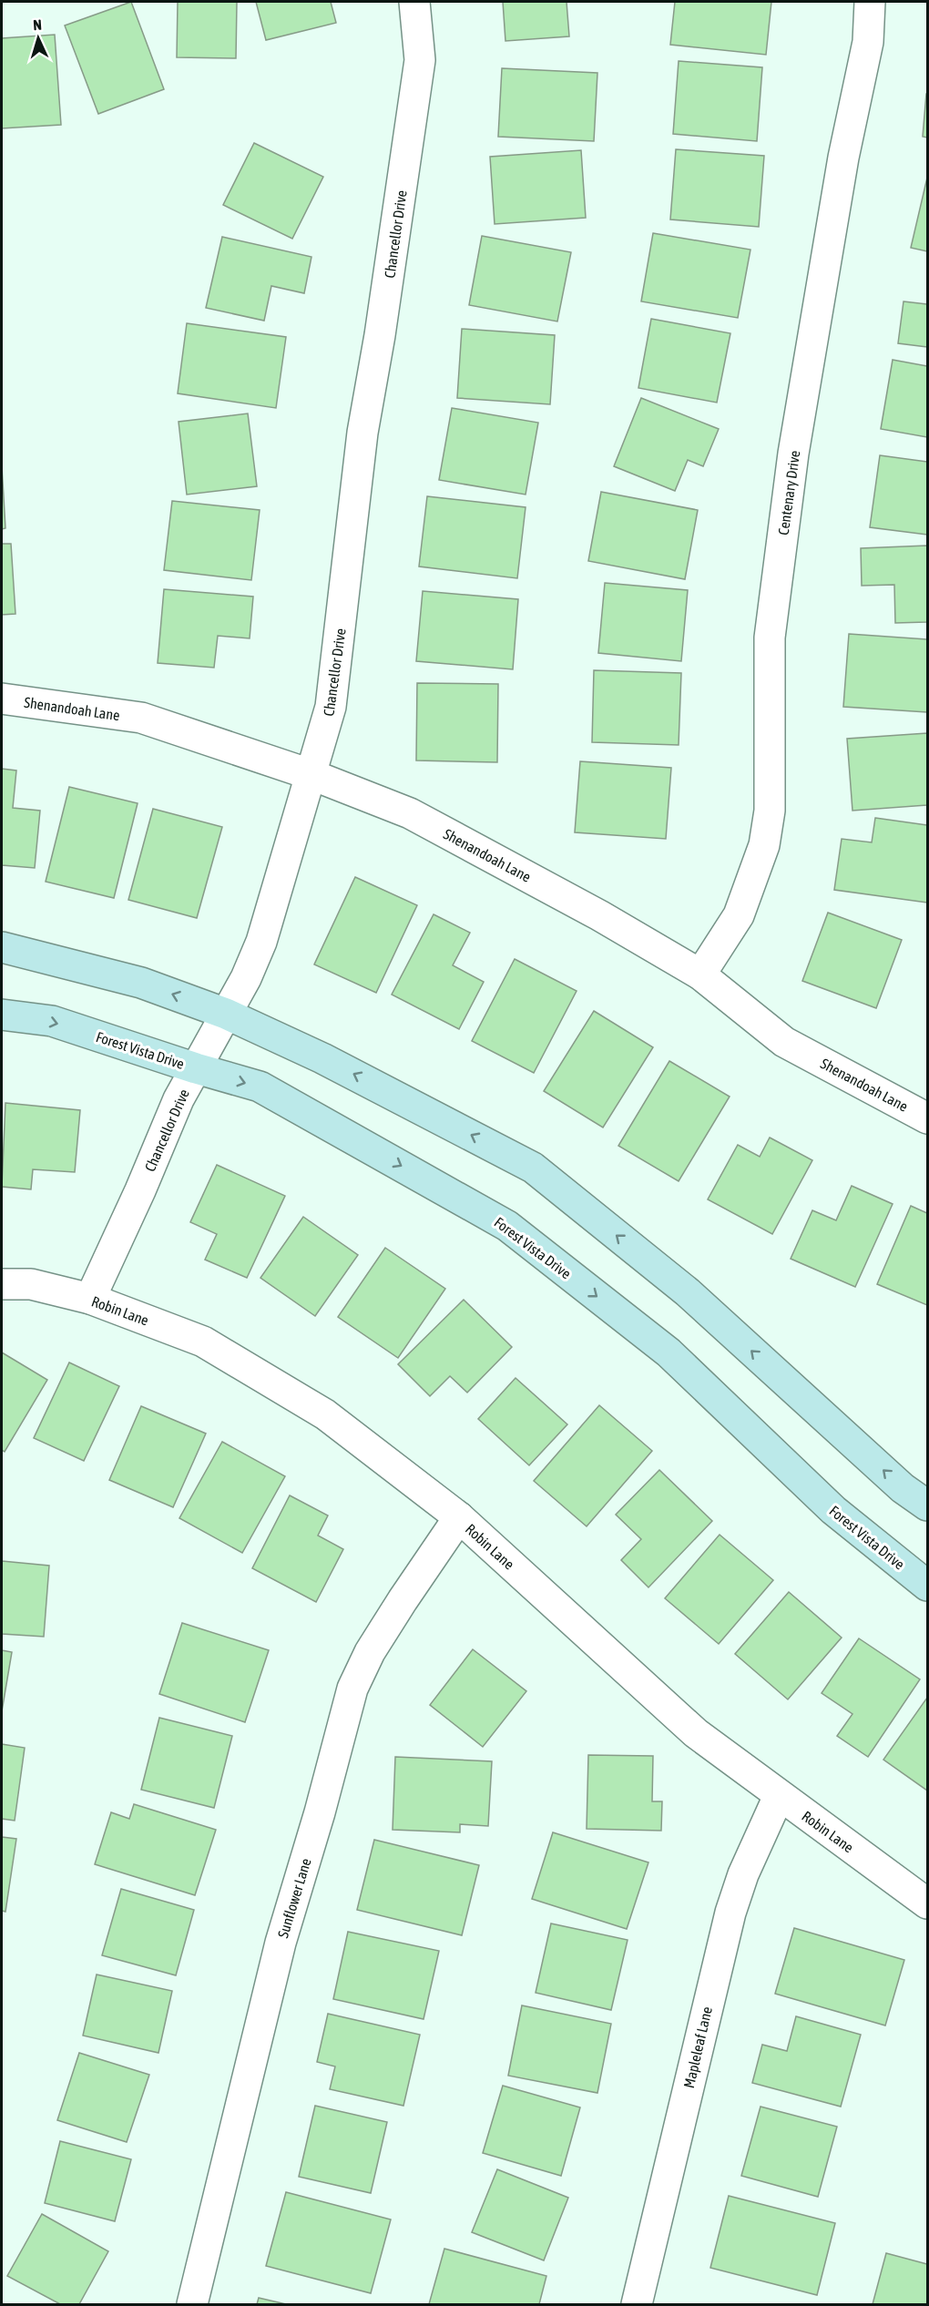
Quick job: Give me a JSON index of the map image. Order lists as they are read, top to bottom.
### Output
{
  "streets": {
    "main road": ["Forest Vista Drive"],
    "street": [
      "Chancellor Drive",
      "Centenary Drive",
      "Shenandoah Lane",
      "Robin Lane",
      "Sunflower Lane",
      "Mapleleaf Lane"
    ]
  },
  "crossings": [
    ["Chancellor Drive", "Shenandoah Lane"],
    ["Chancellor Drive", "Forest Vista Drive"],
    ["Chancellor Drive", "Robin Lane"],
    ["Centenary Drive", "Shenandoah Lane"],
    ["Robin Lane", "Sunflower Lane"],
    ["Robin Lane", "Mapleleaf Lane"]
  ],
  "north": "top"
}
